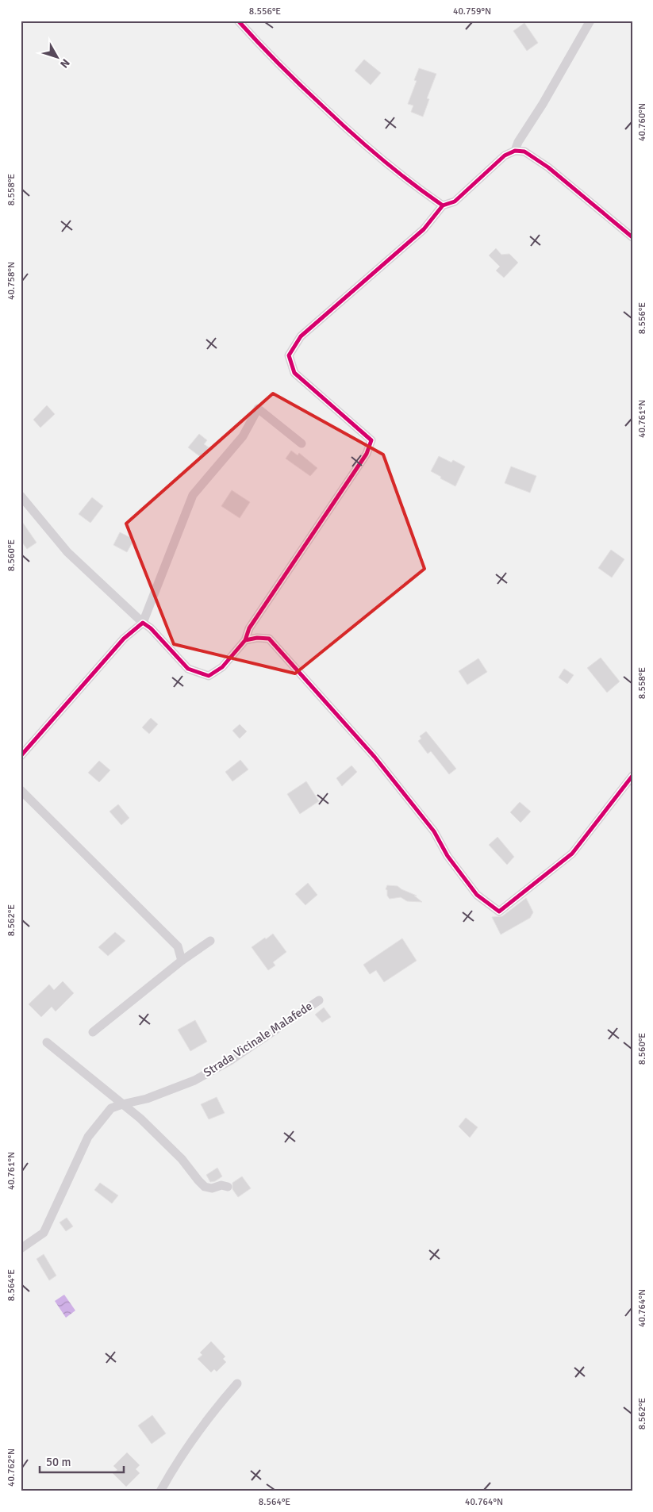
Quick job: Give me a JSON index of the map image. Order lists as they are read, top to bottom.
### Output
{
  "streets": {
    "street": ["Strada Vicinale Malafede"]
  },
  "scale_bar": "50 m",
  "north": "bottom right",
  "coordinates": [
    "8.556°E",
    "40.759°N",
    "40.760°N",
    "8.558°E",
    "40.758°N",
    "40.761°N",
    "8.560°E",
    "8.562°E",
    "8.564°E",
    "40.764°N",
    "40.762°N"
  ]
}
